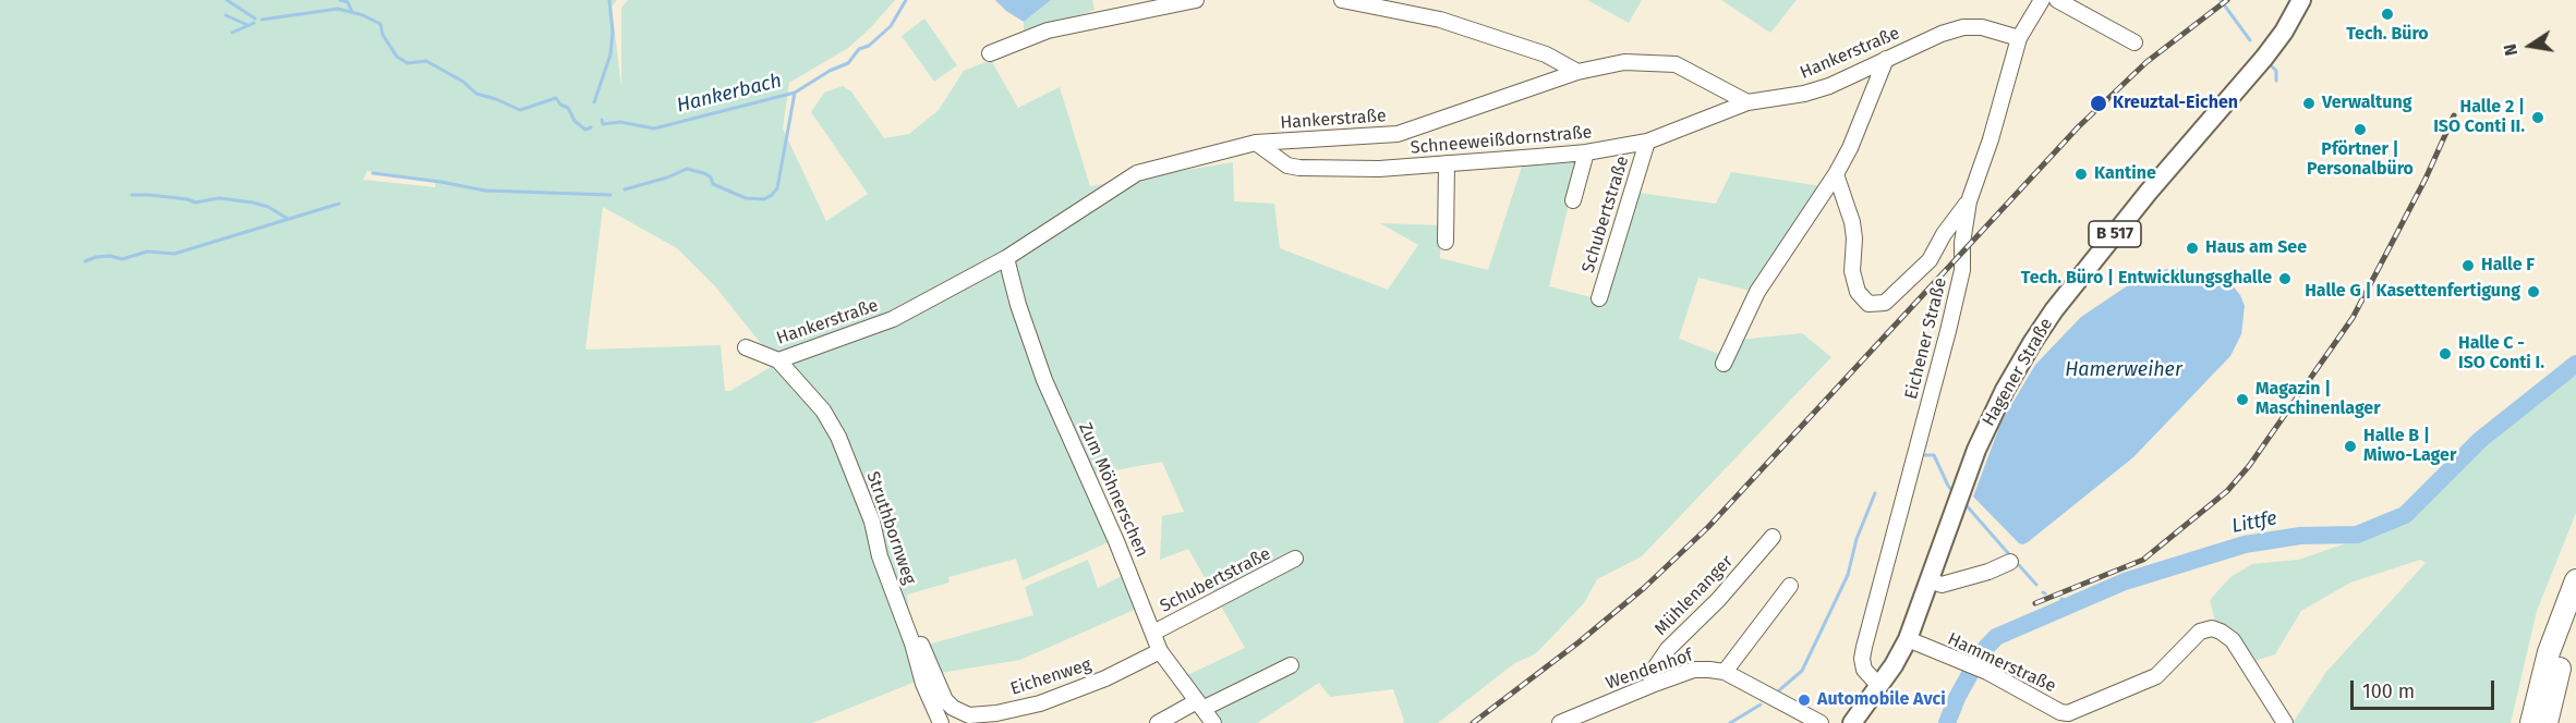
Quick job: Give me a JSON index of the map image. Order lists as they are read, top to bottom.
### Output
{
  "streets": {
    "main road": ["B 517", "Hagener Straße"],
    "street": [
      "Hankerstraße",
      "Schneeweißdornstraße",
      "Schubertstraße",
      "Eichener Straße",
      "Zum Möhnerschen",
      "Struthbornweg",
      "Mühlenanger",
      "Hammerstraße",
      "Wendenhof",
      "Eichenweg"
    ]
  },
  "crossings": [
    ["Hankerstraße", "Schneeweißdornstraße"],
    ["Hankerstraße", "Eichener Straße"],
    ["Hankerstraße", "Zum Möhnerschen"],
    ["Hankerstraße", "Struthbornweg"],
    ["Schneeweißdornstraße", "Schubertstraße"],
    ["Schubertstraße", "Zum Möhnerschen"],
    ["Eichener Straße", "Hagener Straße"],
    ["Hagener Straße", "Hammerstraße"],
    ["Zum Möhnerschen", "Eichenweg"],
    ["Struthbornweg", "Eichenweg"],
    ["Mühlenanger", "Wendenhof"]
  ],
  "water": ["Hankerbach", "Hamerweiher", "Littfe"],
  "places": [
    "Tech. Büro",
    "Kreuztal-Eichen",
    "Verwaltung",
    "Halle 2 | ISO Conti II.",
    "Pförtner | Personalbüro",
    "Kantine",
    "Haus am See",
    "Halle F",
    "Tech. Büro | Entwicklungsghalle",
    "Halle G | Kasettenfertigung",
    "Halle C - ISO Conti I.",
    "Magazin | Maschinenlager",
    "Halle B | Miwo-Lager",
    "Automobile Avci"
  ],
  "scale_bar": "100 m",
  "north": "left"
}
